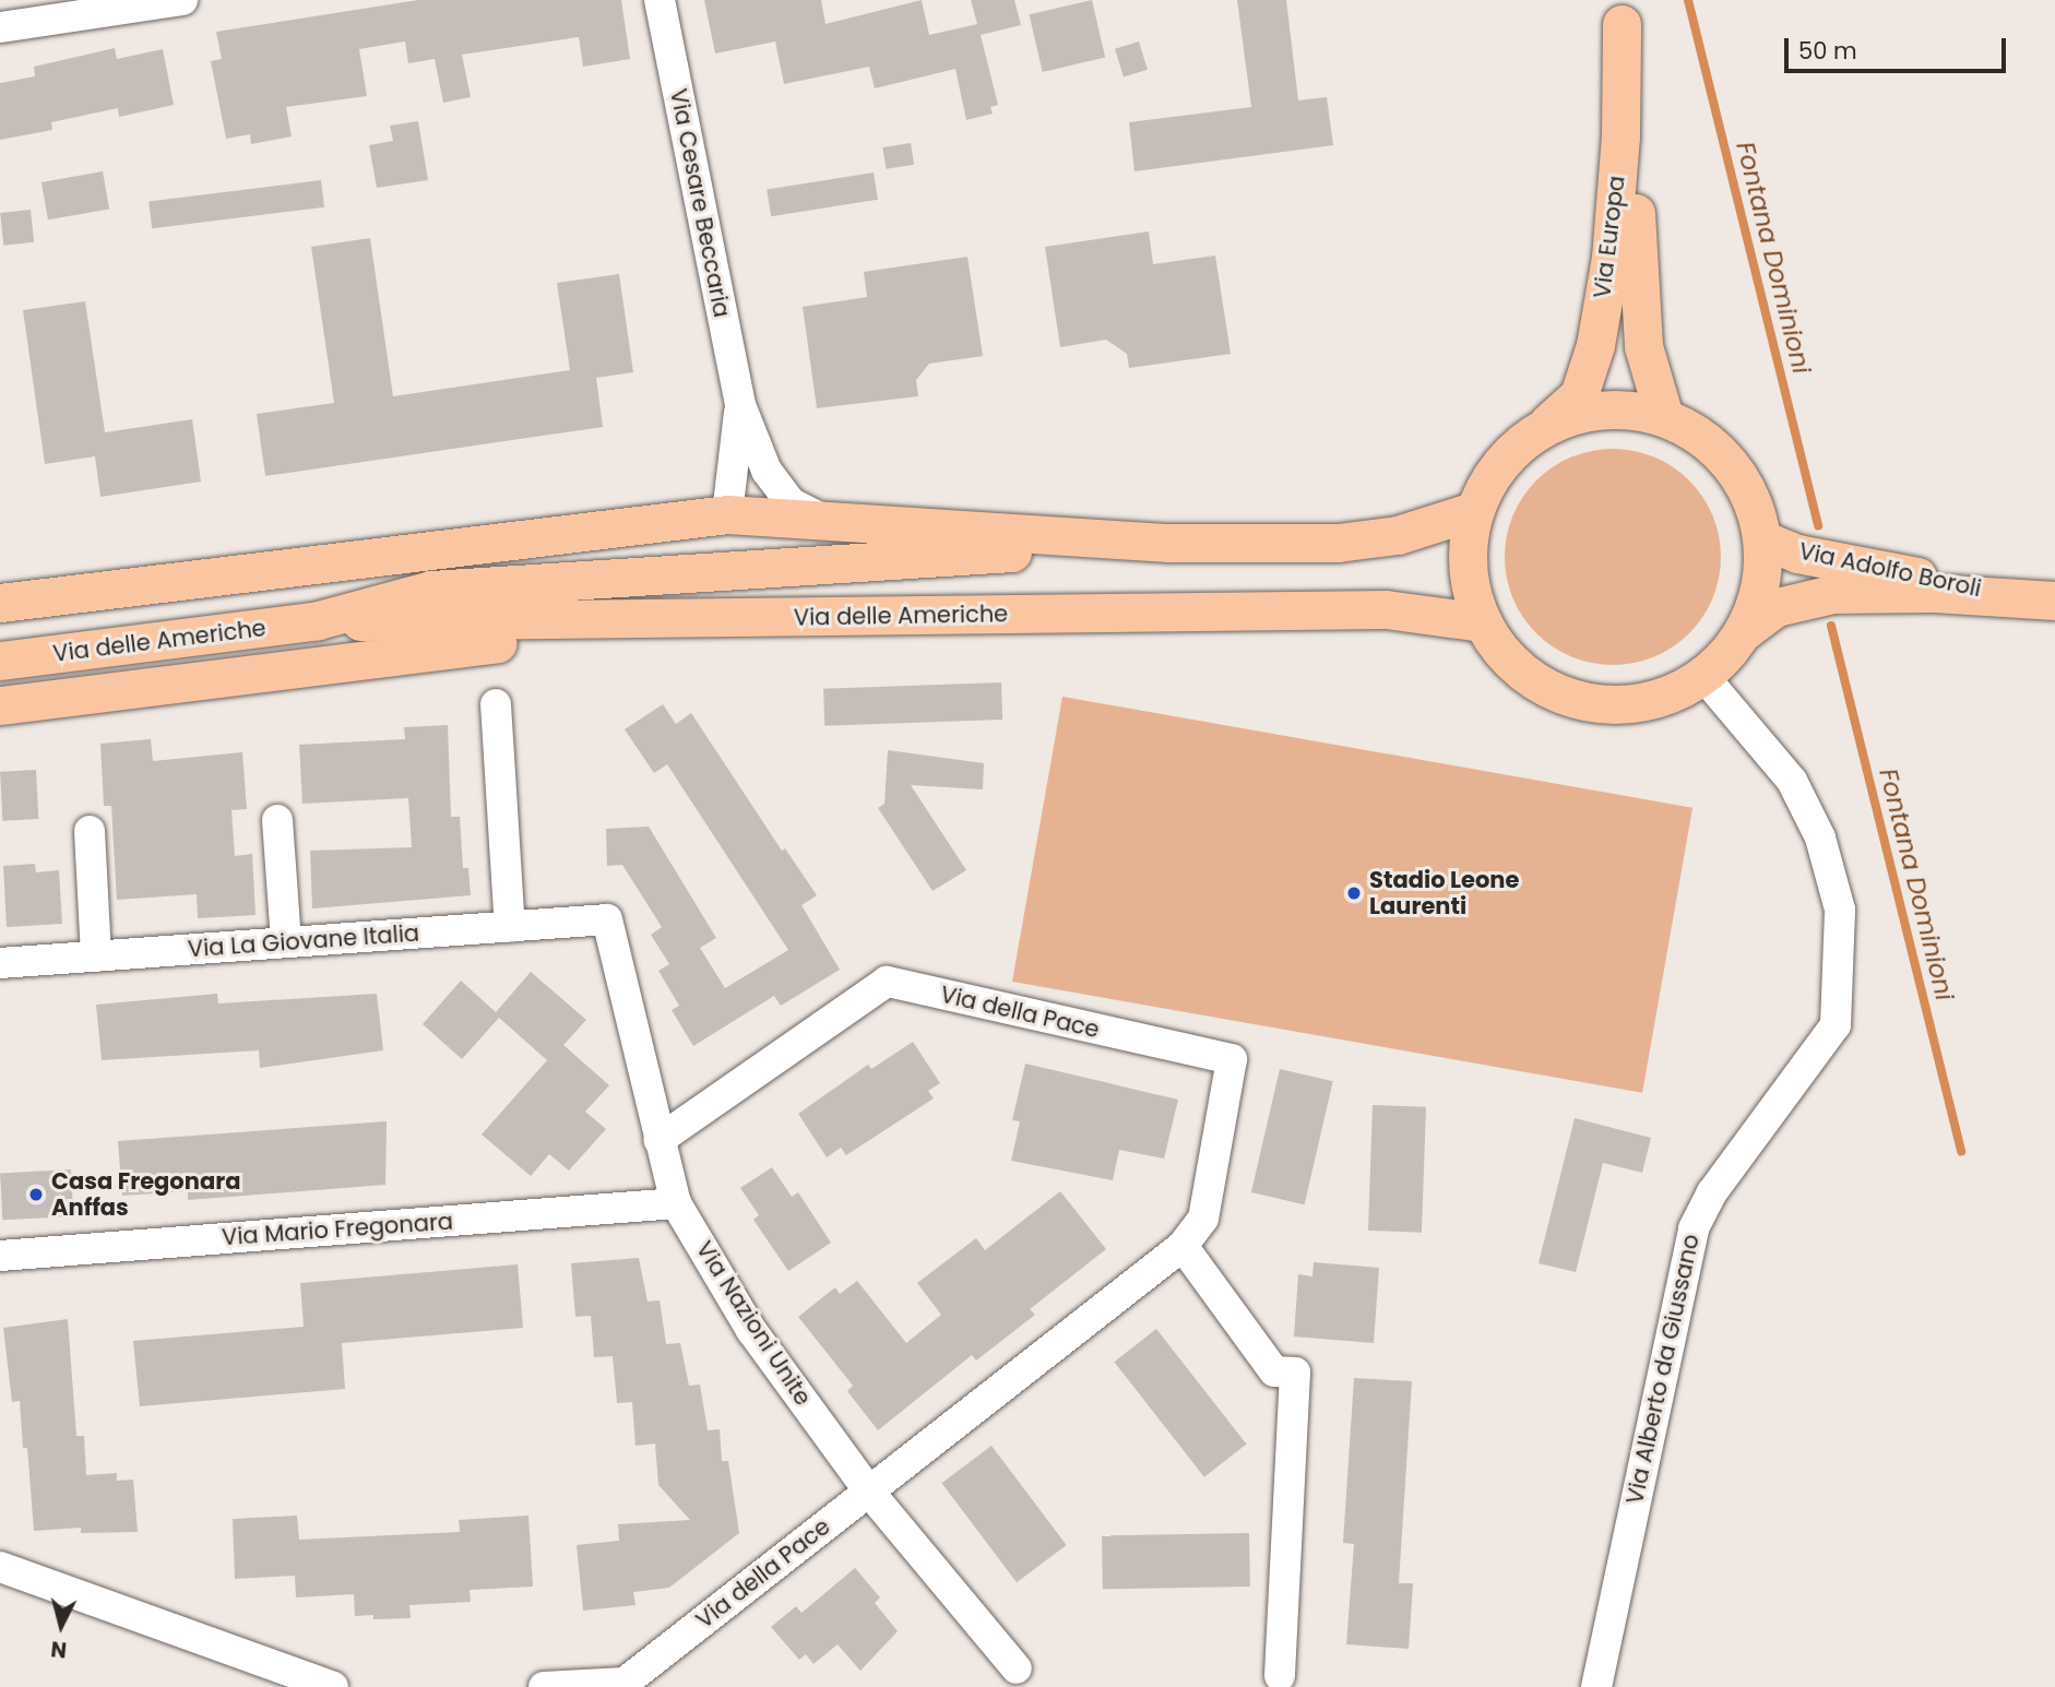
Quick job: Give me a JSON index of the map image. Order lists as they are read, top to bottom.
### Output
{
  "streets": {
    "main road": ["Via Europa", "Via Adolfo Boroli", "Via delle Americhe"],
    "street": [
      "Via Cesare Beccaria",
      "Via La Giovane Italia",
      "Via della Pace",
      "Via Mario Fregonara",
      "Via Nazioni Unite",
      "Via Alberto da Giussano"
    ]
  },
  "crossings": [
    ["Via La Giovane Italia", "Via Nazioni Unite"],
    ["Via della Pace", "Via Nazioni Unite"],
    ["Via Mario Fregonara", "Via Nazioni Unite"]
  ],
  "water": ["Fontana Dominioni"],
  "places": ["Stadio Leone Laurenti", "Casa Fregonara Anffas"],
  "scale_bar": "50 m",
  "north": "bottom"
}
